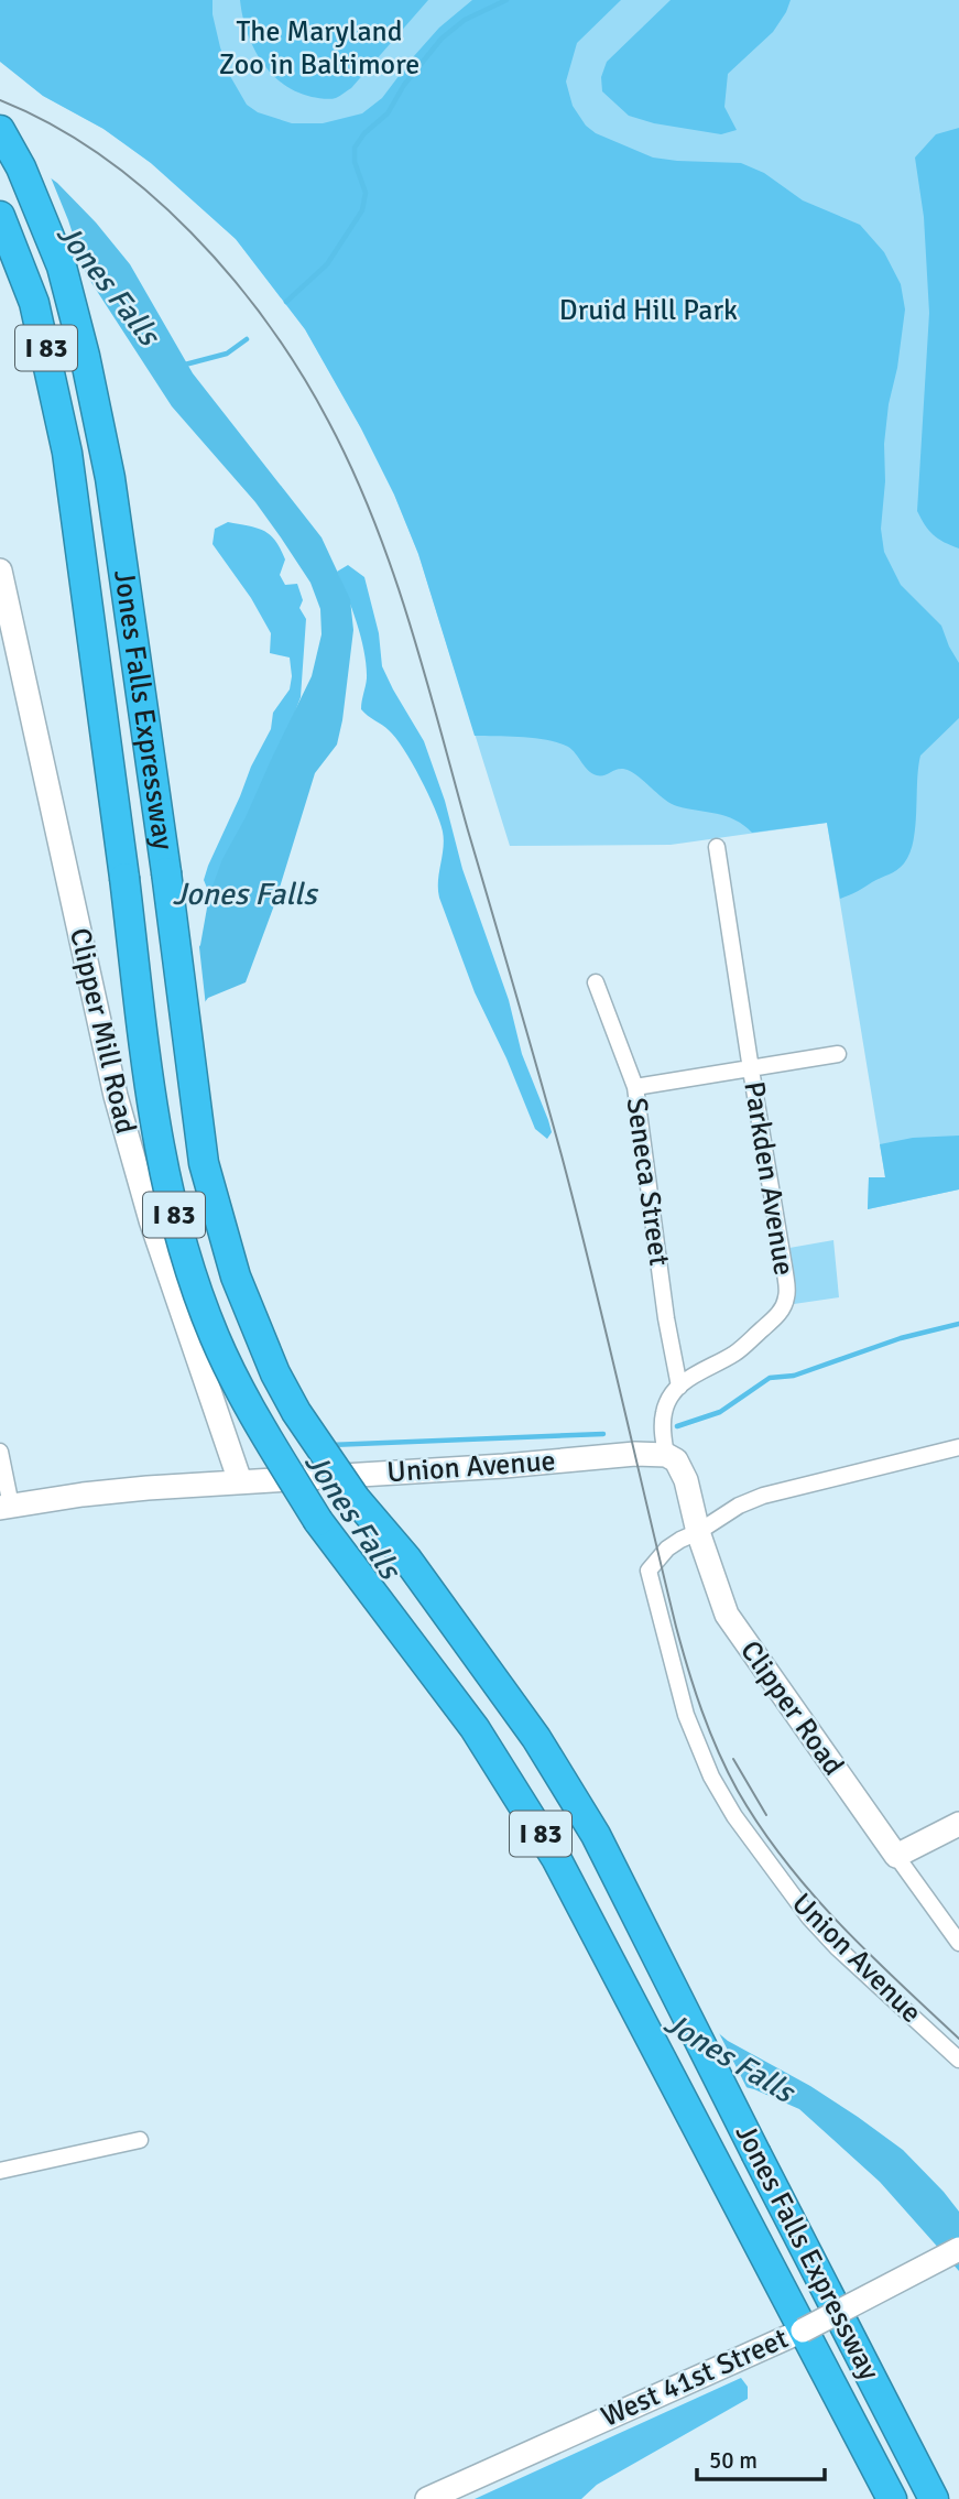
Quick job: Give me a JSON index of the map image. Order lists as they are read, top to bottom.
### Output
{
  "streets": {
    "highway": ["I 83", "Jones Falls Expressway"],
    "street": [
      "Clipper Mill Road",
      "Parkden Avenue",
      "Seneca Street",
      "Union Avenue",
      "Clipper Road",
      "West 41st Street"
    ]
  },
  "crossings": [
    ["Clipper Mill Road", "Union Avenue"],
    ["Parkden Avenue", "Seneca Street"],
    ["Parkden Avenue", "Union Avenue"],
    ["Parkden Avenue", "Clipper Road"],
    ["Union Avenue", "Clipper Road"]
  ],
  "water": ["Jones Falls"],
  "parks": ["The Maryland Zoo in Baltimore", "Druid Hill Park"],
  "scale_bar": "50 m"
}
